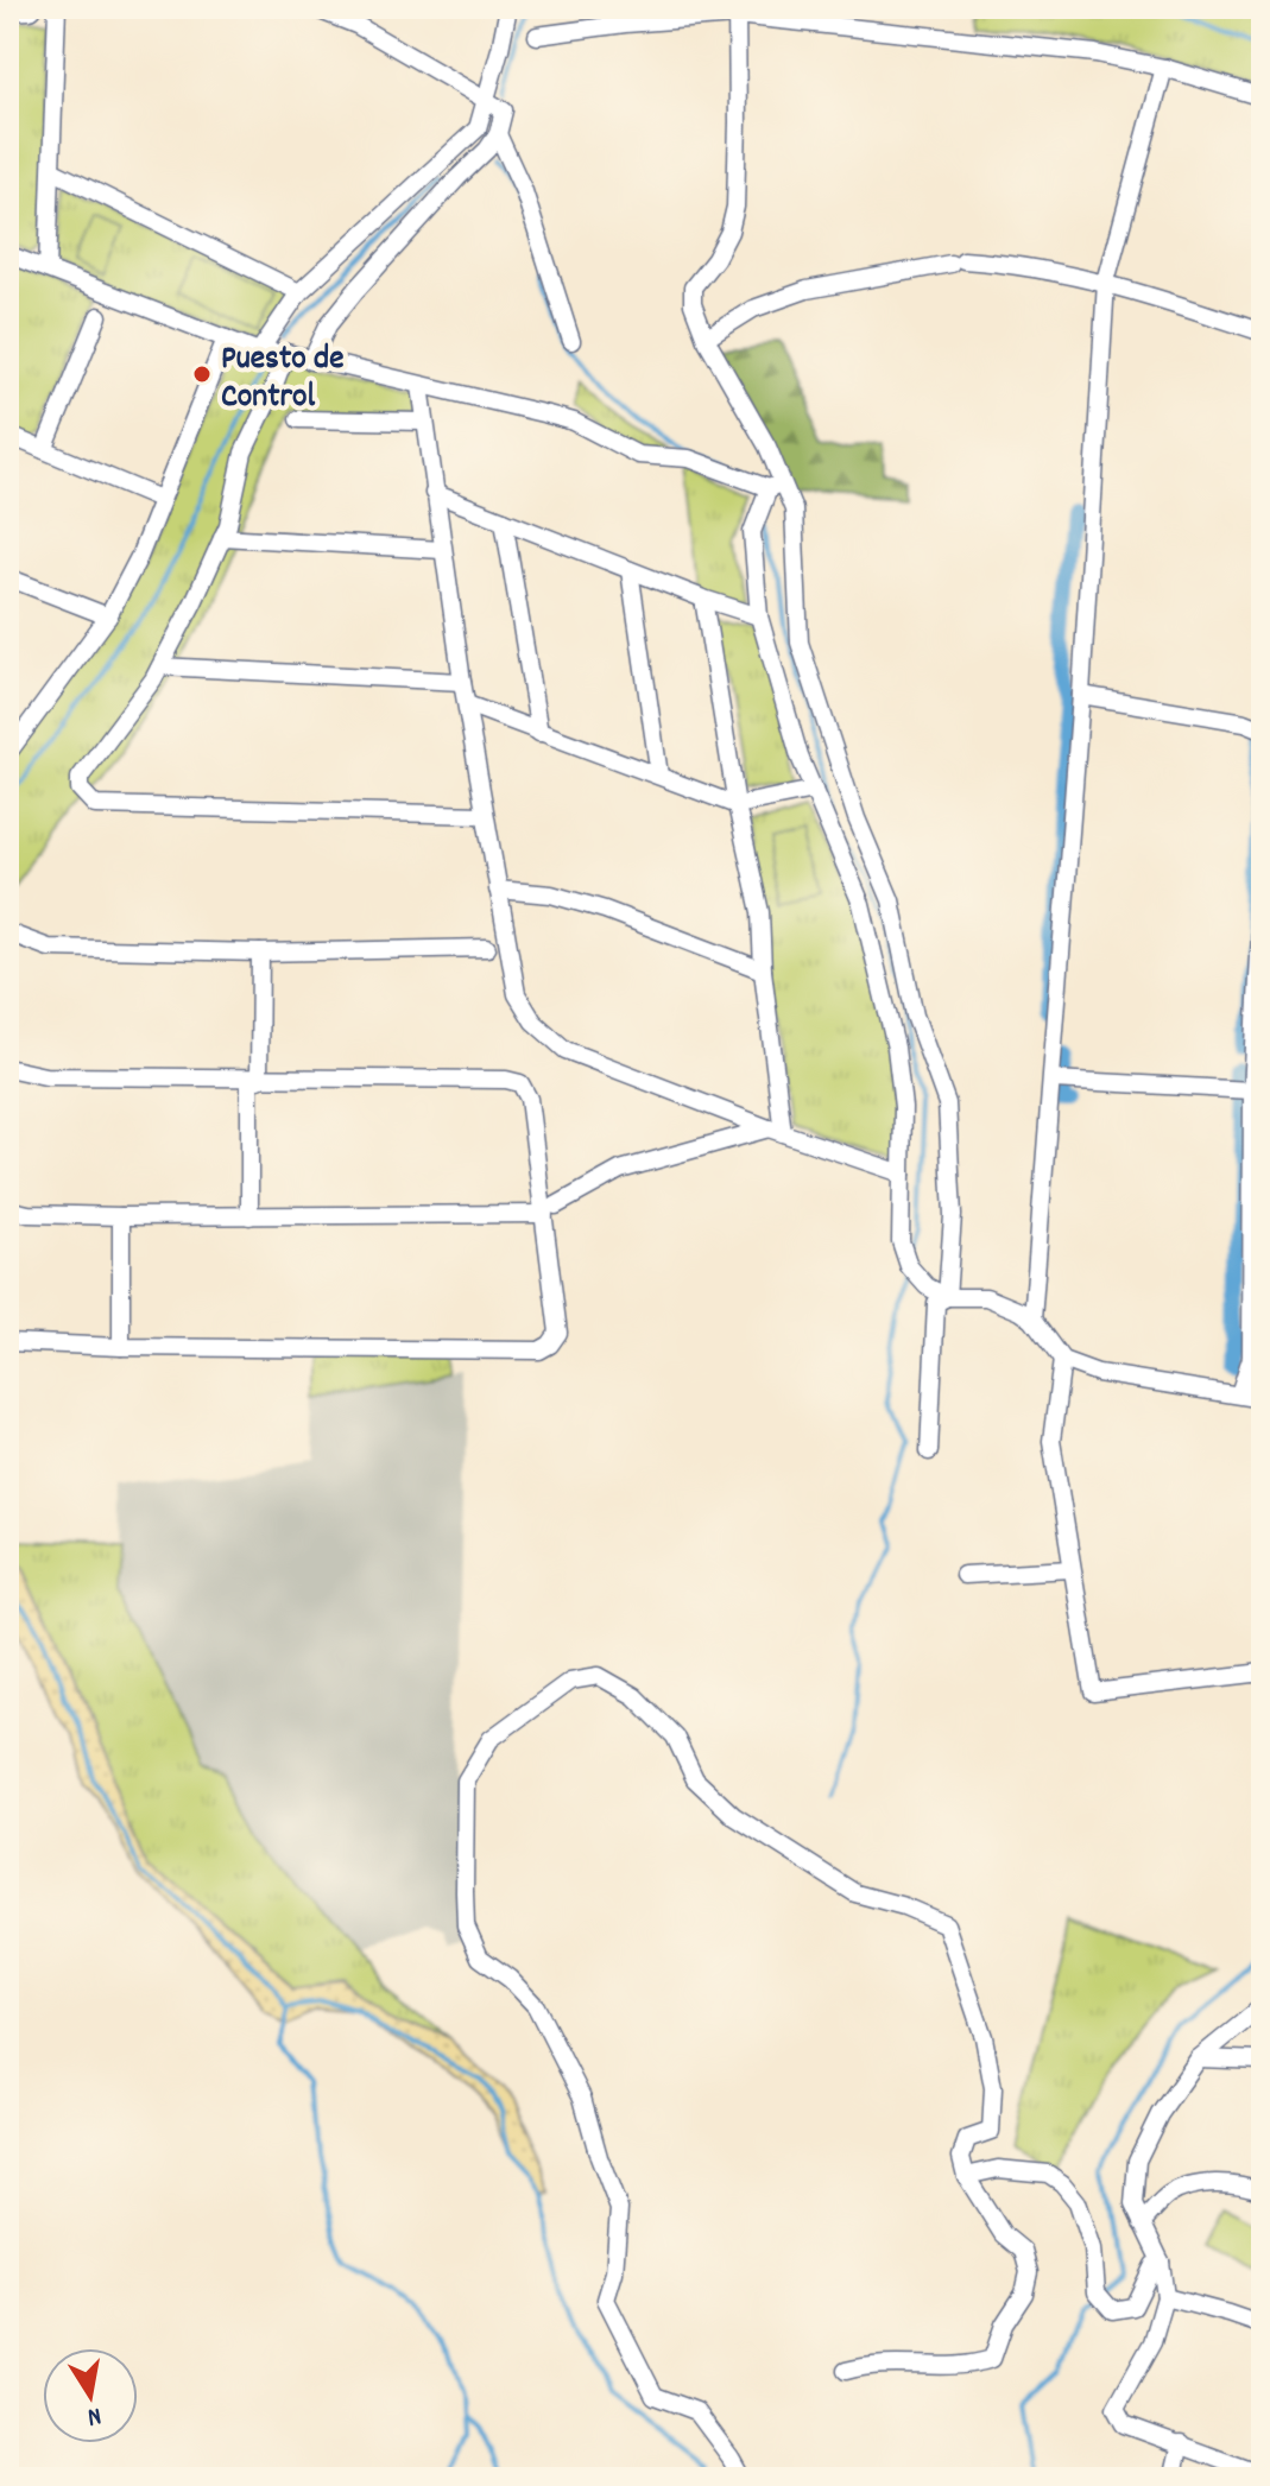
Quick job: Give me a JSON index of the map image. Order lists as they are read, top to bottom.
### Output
{
  "places": ["Puesto de Control"],
  "north": "bottom"
}
